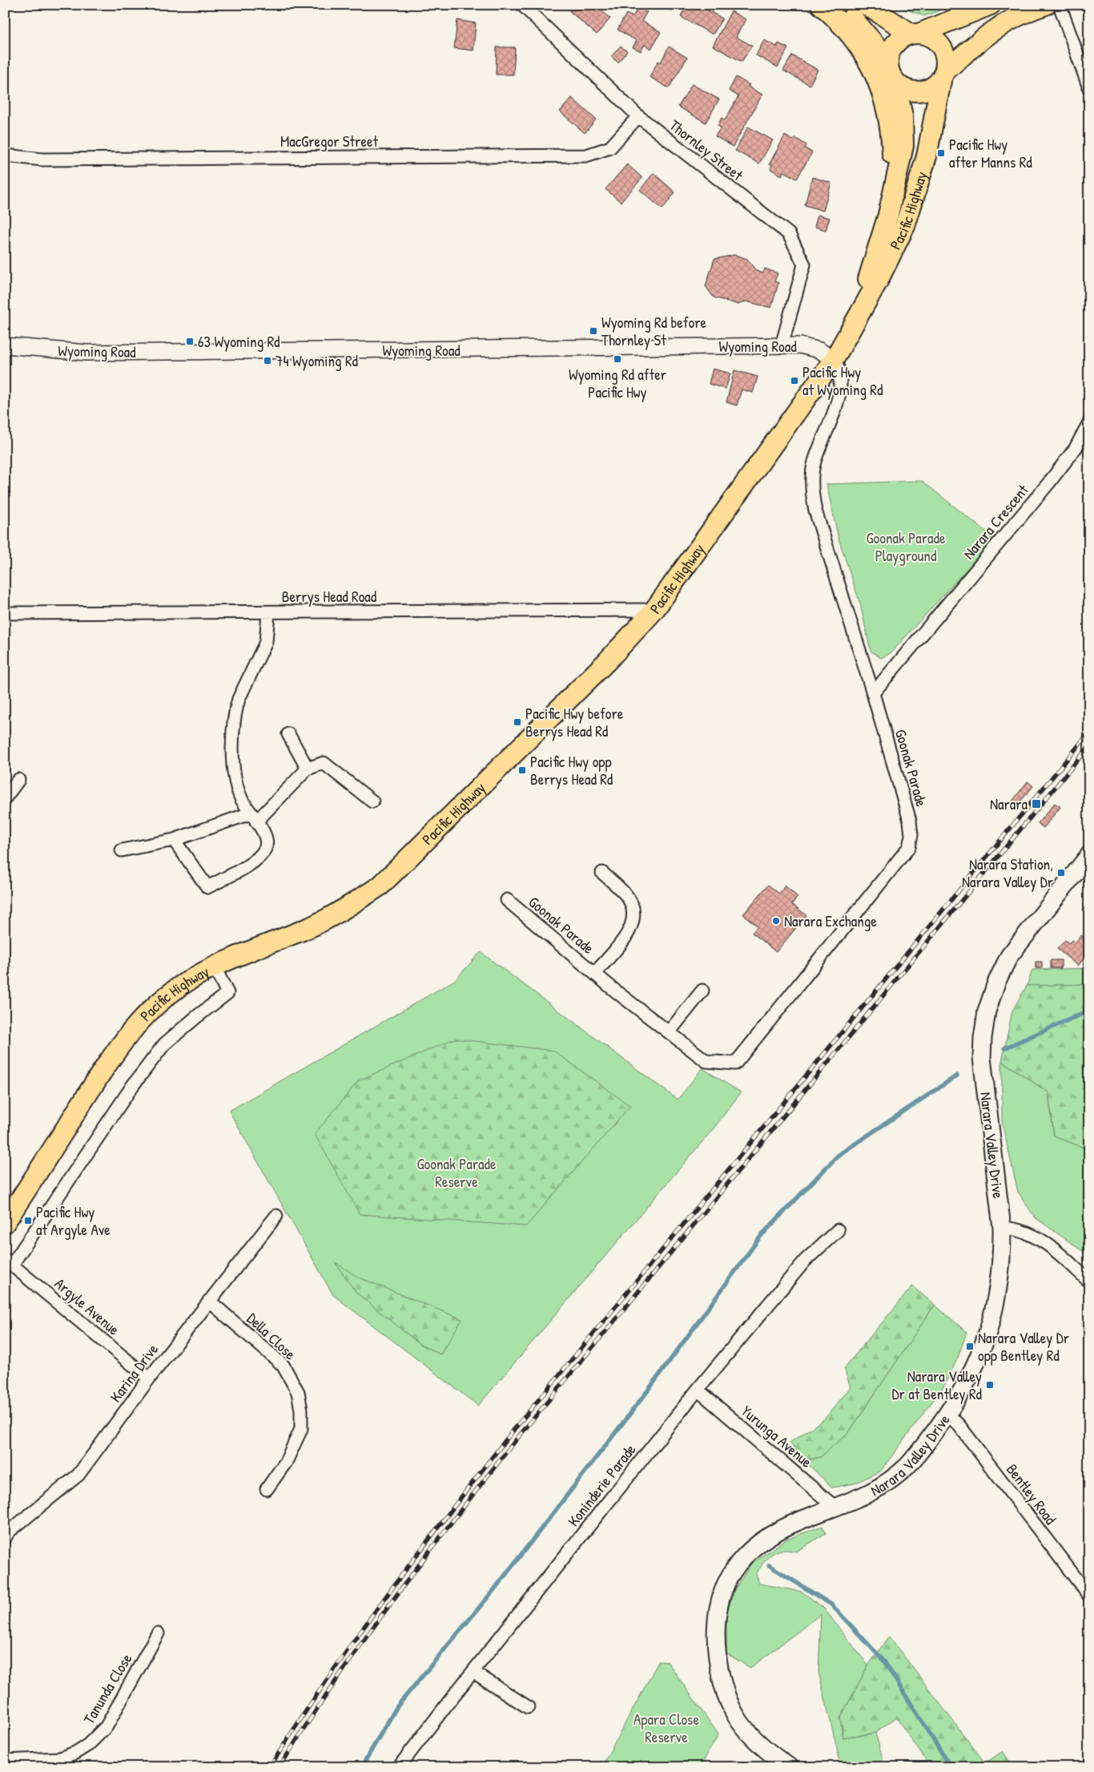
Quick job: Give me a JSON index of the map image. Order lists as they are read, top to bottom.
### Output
{
  "streets": {
    "main road": ["Pacific Highway", "Narara Valley Drive"],
    "street": [
      "MacGregor Street",
      "Thornley Street",
      "Wyoming Road",
      "Narara Crescent",
      "Berrys Head Road",
      "Goonak Parade",
      "Argyle Avenue",
      "Della Close",
      "Karina Drive",
      "Yurunga Avenue",
      "Koninderie Parade",
      "Bentley Road",
      "Tanunda Close"
    ]
  },
  "crossings": [
    ["MacGregor Street", "Thornley Street"],
    ["Thornley Street", "Wyoming Road"],
    ["Pacific Highway", "Wyoming Road"],
    ["Pacific Highway", "Berrys Head Road"],
    ["Pacific Highway", "Goonak Parade"],
    ["Wyoming Road", "Goonak Parade"],
    ["Narara Crescent", "Goonak Parade"],
    ["Narara Valley Drive", "Yurunga Avenue"],
    ["Narara Valley Drive", "Bentley Road"],
    ["Argyle Avenue", "Karina Drive"],
    ["Della Close", "Karina Drive"],
    ["Yurunga Avenue", "Koninderie Parade"]
  ],
  "parks": ["Goonak Parade Playground", "Goonak Parade Reserve", "Apara Close Reserve"],
  "places": {
    "transit": [
      "Pacific Hwy after Manns Rd",
      "Wyoming Rd before Thornley St",
      "63 Wyoming Rd",
      "Wyoming Rd after Pacific Hwy",
      "74 Wyoming Rd",
      "Pacific Hwy at Wyoming Rd",
      "Pacific Hwy before Berrys Head Rd",
      "Pacific Hwy opp Berrys Head Rd",
      "Narara",
      "Narara Station, Narara Valley Dr",
      "Pacific Hwy at Argyle Ave",
      "Narara Valley Dr opp Bentley Rd",
      "Narara Valley Dr at Bentley Rd"
    ],
    "other": ["Narara Exchange"]
  }
}
